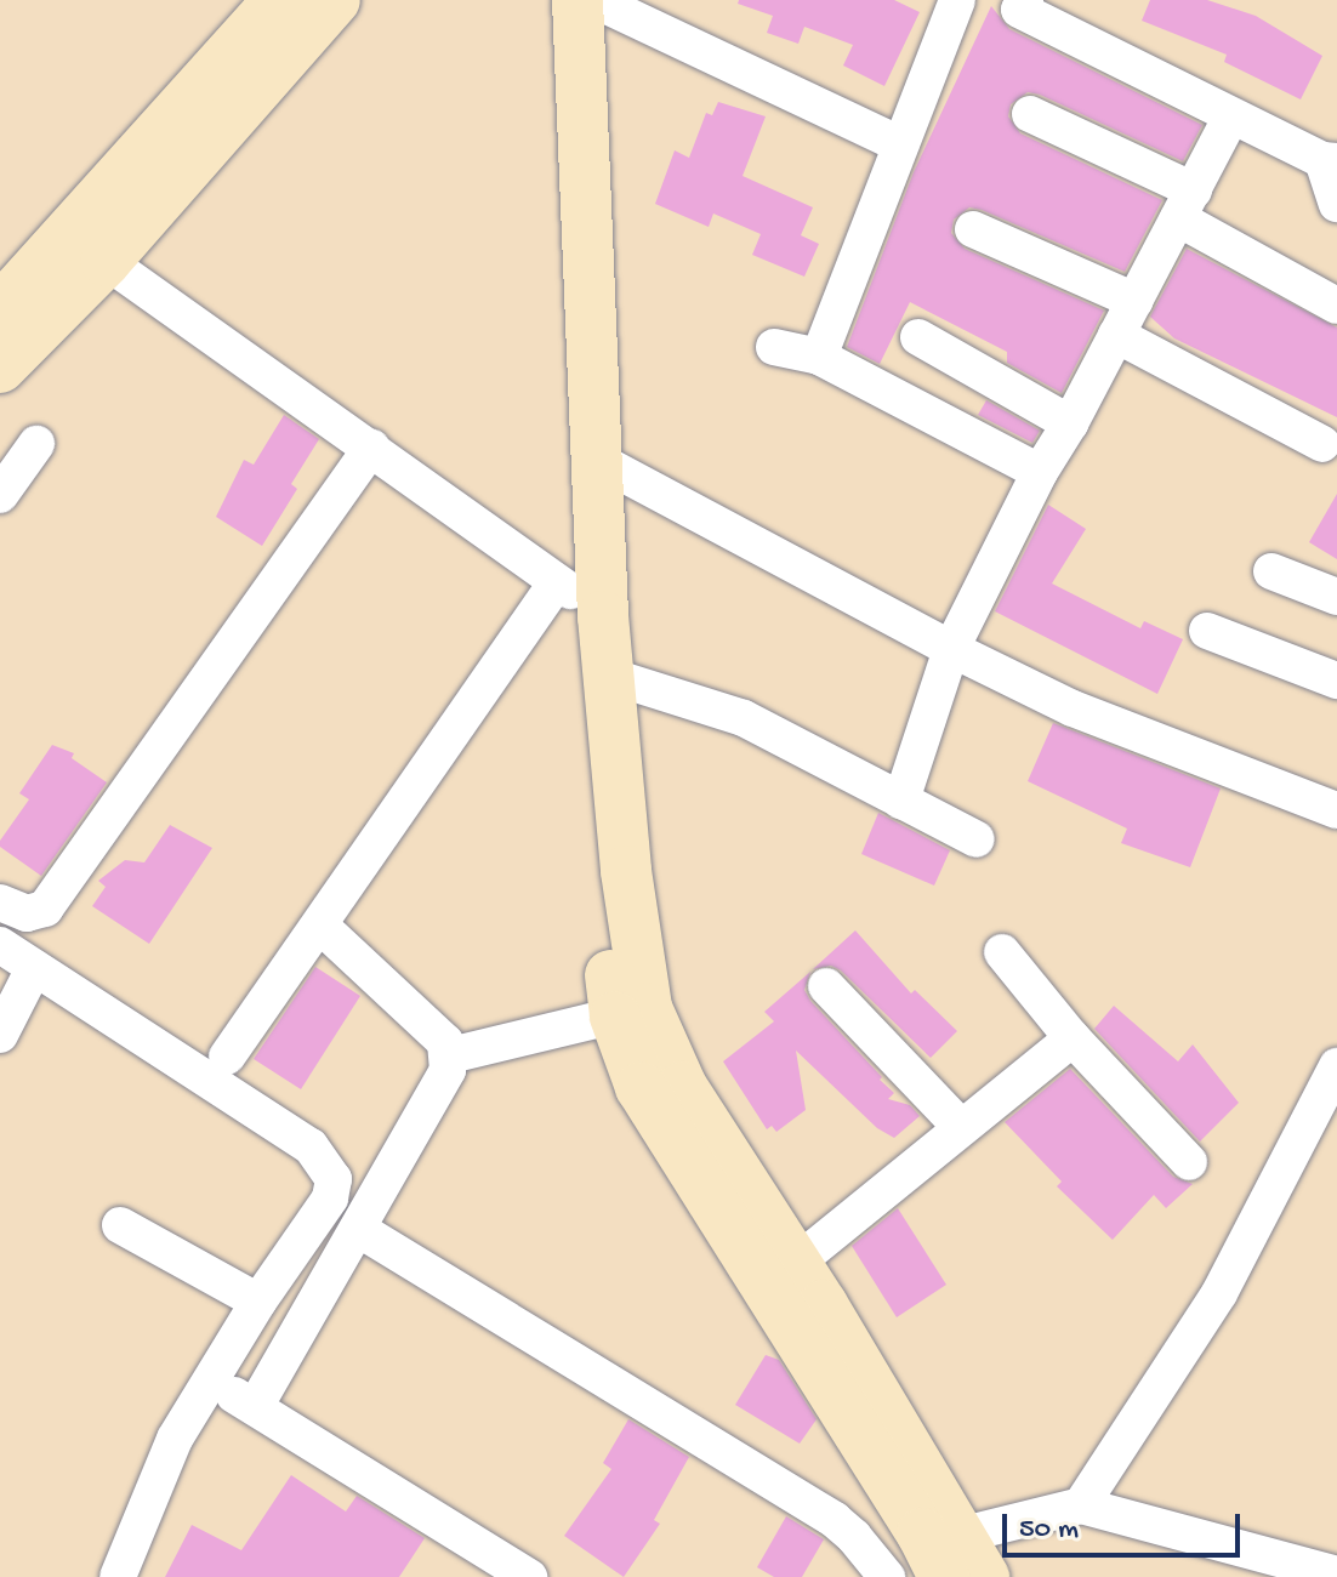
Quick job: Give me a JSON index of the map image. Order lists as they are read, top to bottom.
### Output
{
  "scale_bar": "50 m"
}
